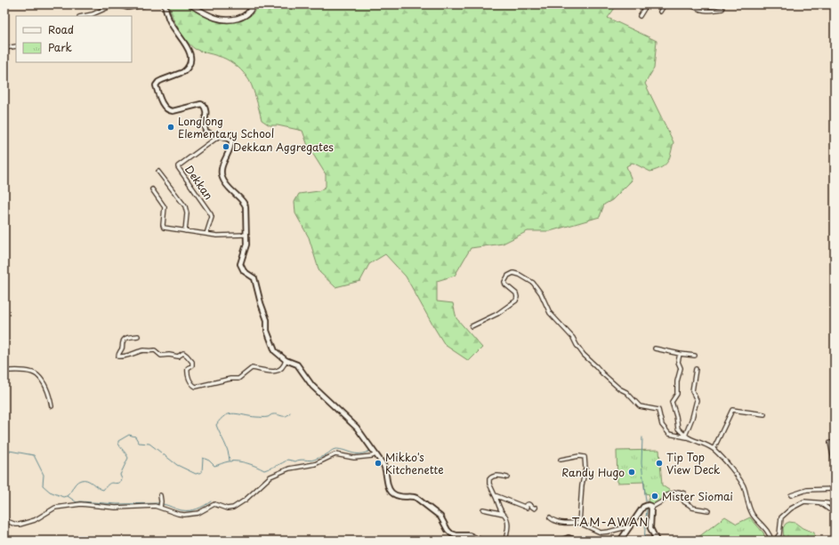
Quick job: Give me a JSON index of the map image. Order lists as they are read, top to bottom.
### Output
{
  "streets": {
    "street": ["Dekkan"]
  },
  "districts": ["TAM-AWAN"],
  "places": [
    "Longlong Elementary School",
    "Dekkan Aggregates",
    "Mikko's Kitchenette",
    "Tip Top View Deck",
    "Randy Hugo",
    "Mister Siomai"
  ],
  "legend": ["Road", "Park"]
}
